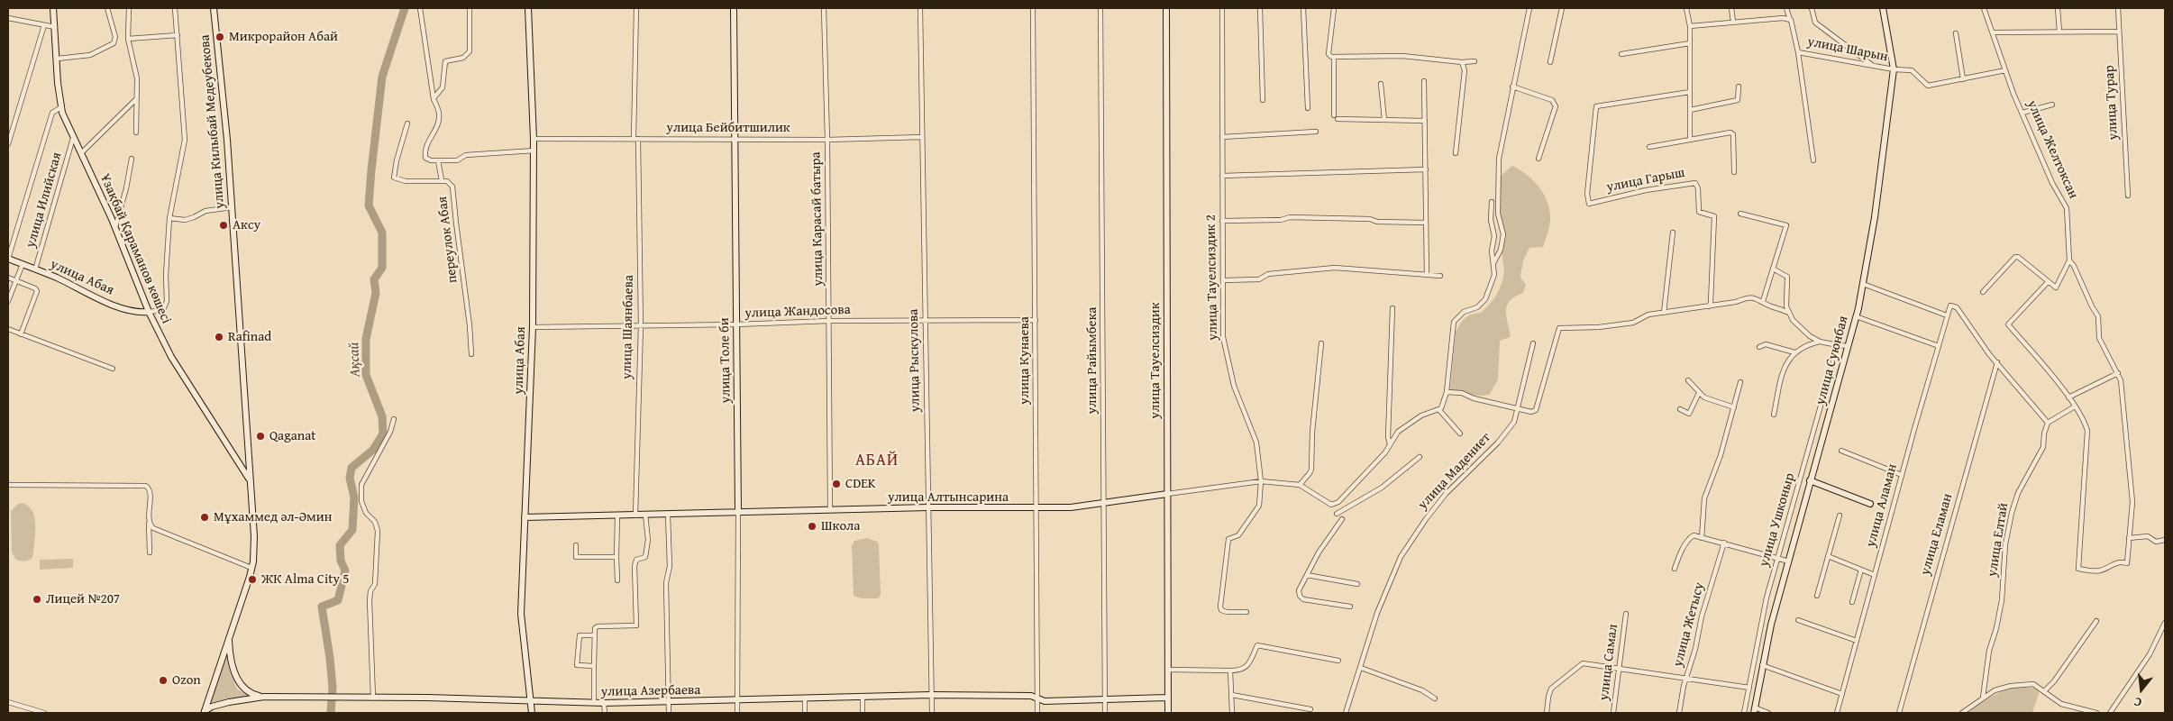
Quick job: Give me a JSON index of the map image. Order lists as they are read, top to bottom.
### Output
{
  "streets": {
    "street": [
      "улица Шарын",
      "улица Турар",
      "улица Килыбай Медеубекова",
      "улица Бейбитшилик",
      "улица Желтоксан",
      "улица Гарыш",
      "улица Илийская",
      "улица Карасай батыра",
      "переулок Абая",
      "Ұзақбай Қараманов көшесі",
      "улица Абая",
      "улица Тауелсиздик 2",
      "улица Жандосова",
      "улица Шаянбаева",
      "улица Толе би",
      "улица Рыскулова",
      "улица Кунаева",
      "улица Райымбека",
      "улица Тауелсиздик",
      "улица Суюнбая",
      "улица Мадениет",
      "улица Алтынсарина",
      "улица Аламан",
      "улица Ушконыр",
      "улица Еламан",
      "улица Елтай",
      "улица Жетысу",
      "улица Самал",
      "улица Азербаева"
    ]
  },
  "crossings": [
    ["улица Шарын", "улица Суюнбая"],
    ["улица Килыбай Медеубекова", "Ұзақбай Қараманов көшесі"],
    ["улица Килыбай Медеубекова", "улица Азербаева"],
    ["улица Бейбитшилик", "улица Карасай батыра"],
    ["улица Бейбитшилик", "улица Абая"],
    ["улица Бейбитшилик", "улица Шаянбаева"],
    ["улица Бейбитшилик", "улица Толе би"],
    ["улица Бейбитшилик", "улица Рыскулова"],
    ["улица Илийская", "Ұзақбай Қараманов көшесі"],
    ["улица Илийская", "улица Абая"],
    ["улица Карасай батыра", "улица Жандосова"],
    ["улица Карасай батыра", "улица Алтынсарина"],
    ["Ұзақбай Қараманов көшесі", "улица Абая"],
    ["улица Абая", "улица Жандосова"],
    ["улица Абая", "улица Алтынсарина"],
    ["улица Абая", "улица Азербаева"],
    ["улица Тауелсиздик 2", "улица Алтынсарина"],
    ["улица Жандосова", "улица Шаянбаева"],
    ["улица Жандосова", "улица Толе би"],
    ["улица Жандосова", "улица Рыскулова"],
    ["улица Жандосова", "улица Кунаева"],
    ["улица Шаянбаева", "улица Алтынсарина"],
    ["улица Толе би", "улица Алтынсарина"],
    ["улица Толе би", "улица Азербаева"],
    ["улица Рыскулова", "улица Алтынсарина"],
    ["улица Рыскулова", "улица Азербаева"],
    ["улица Кунаева", "улица Алтынсарина"],
    ["улица Кунаева", "улица Азербаева"],
    ["улица Райымбека", "улица Алтынсарина"],
    ["улица Райымбека", "улица Азербаева"],
    ["улица Тауелсиздик", "улица Алтынсарина"],
    ["улица Тауелсиздик", "улица Азербаева"],
    ["улица Аламан", "улица Еламан"]
  ],
  "districts": ["АБАЙ"],
  "water": ["Ақсай"],
  "places": [
    "Микрорайон Абай",
    "Аксу",
    "Rafinad",
    "Qaganat",
    "CDEK",
    "Мұхаммед әл-Әмин",
    "Школа",
    "ЖК Alma City 5",
    "Лицей №207",
    "Ozon"
  ],
  "north": "bottom"
}
